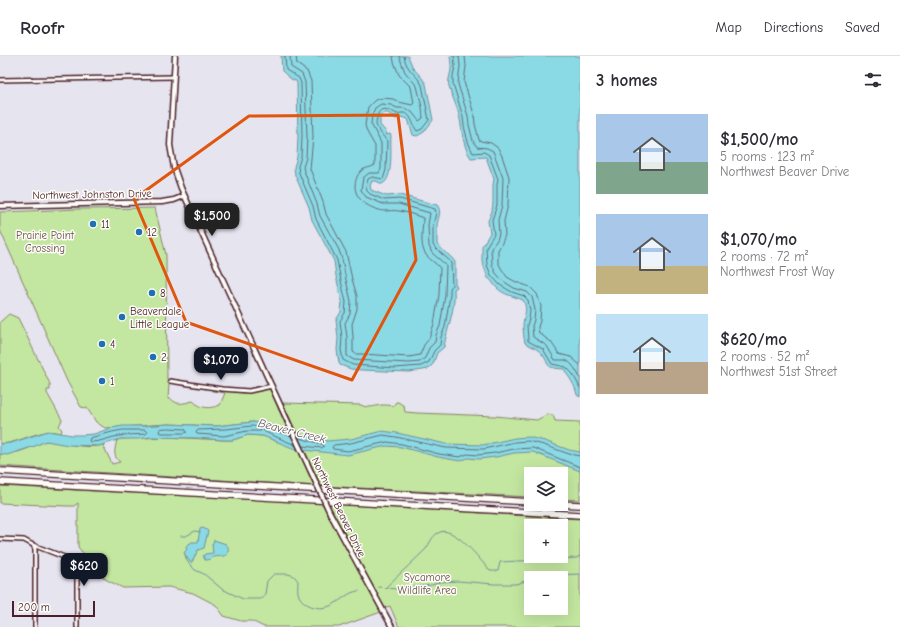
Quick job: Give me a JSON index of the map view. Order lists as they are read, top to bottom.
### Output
{
  "streets": {
    "main road": ["Northwest Johnston Drive", "Northwest Beaver Drive"]
  },
  "crossings": [
    ["Northwest Johnston Drive", "Northwest Beaver Drive"]
  ],
  "water": ["Beaver Creek"],
  "parks": ["Prairie Point Crossing", "Sycamore Wildlife Area"],
  "places": [
    "11",
    "12",
    "8",
    "Beaverdale Little League",
    "4",
    "2",
    "1"
  ],
  "scale_bar": "200 m",
  "page": {
    "header": "Roofr",
    "nav": ["Map", "Directions", "Saved"],
    "heading": "3 homes",
    "list": [
      {
        "name": "$1,500/mo",
        "note": "5 rooms · 123 m² · Northwest Beaver Drive"
      },
      {
        "name": "$1,070/mo",
        "note": "2 rooms · 72 m² · Northwest Frost Way"
      },
      {
        "name": "$620/mo",
        "note": "2 rooms · 52 m² · Northwest 51st Street"
      }
    ],
    "price": ["$1,500", "$1,070", "$620"],
    "map_buttons": ["+", "−"],
    "scale": "200 m"
  }
}
